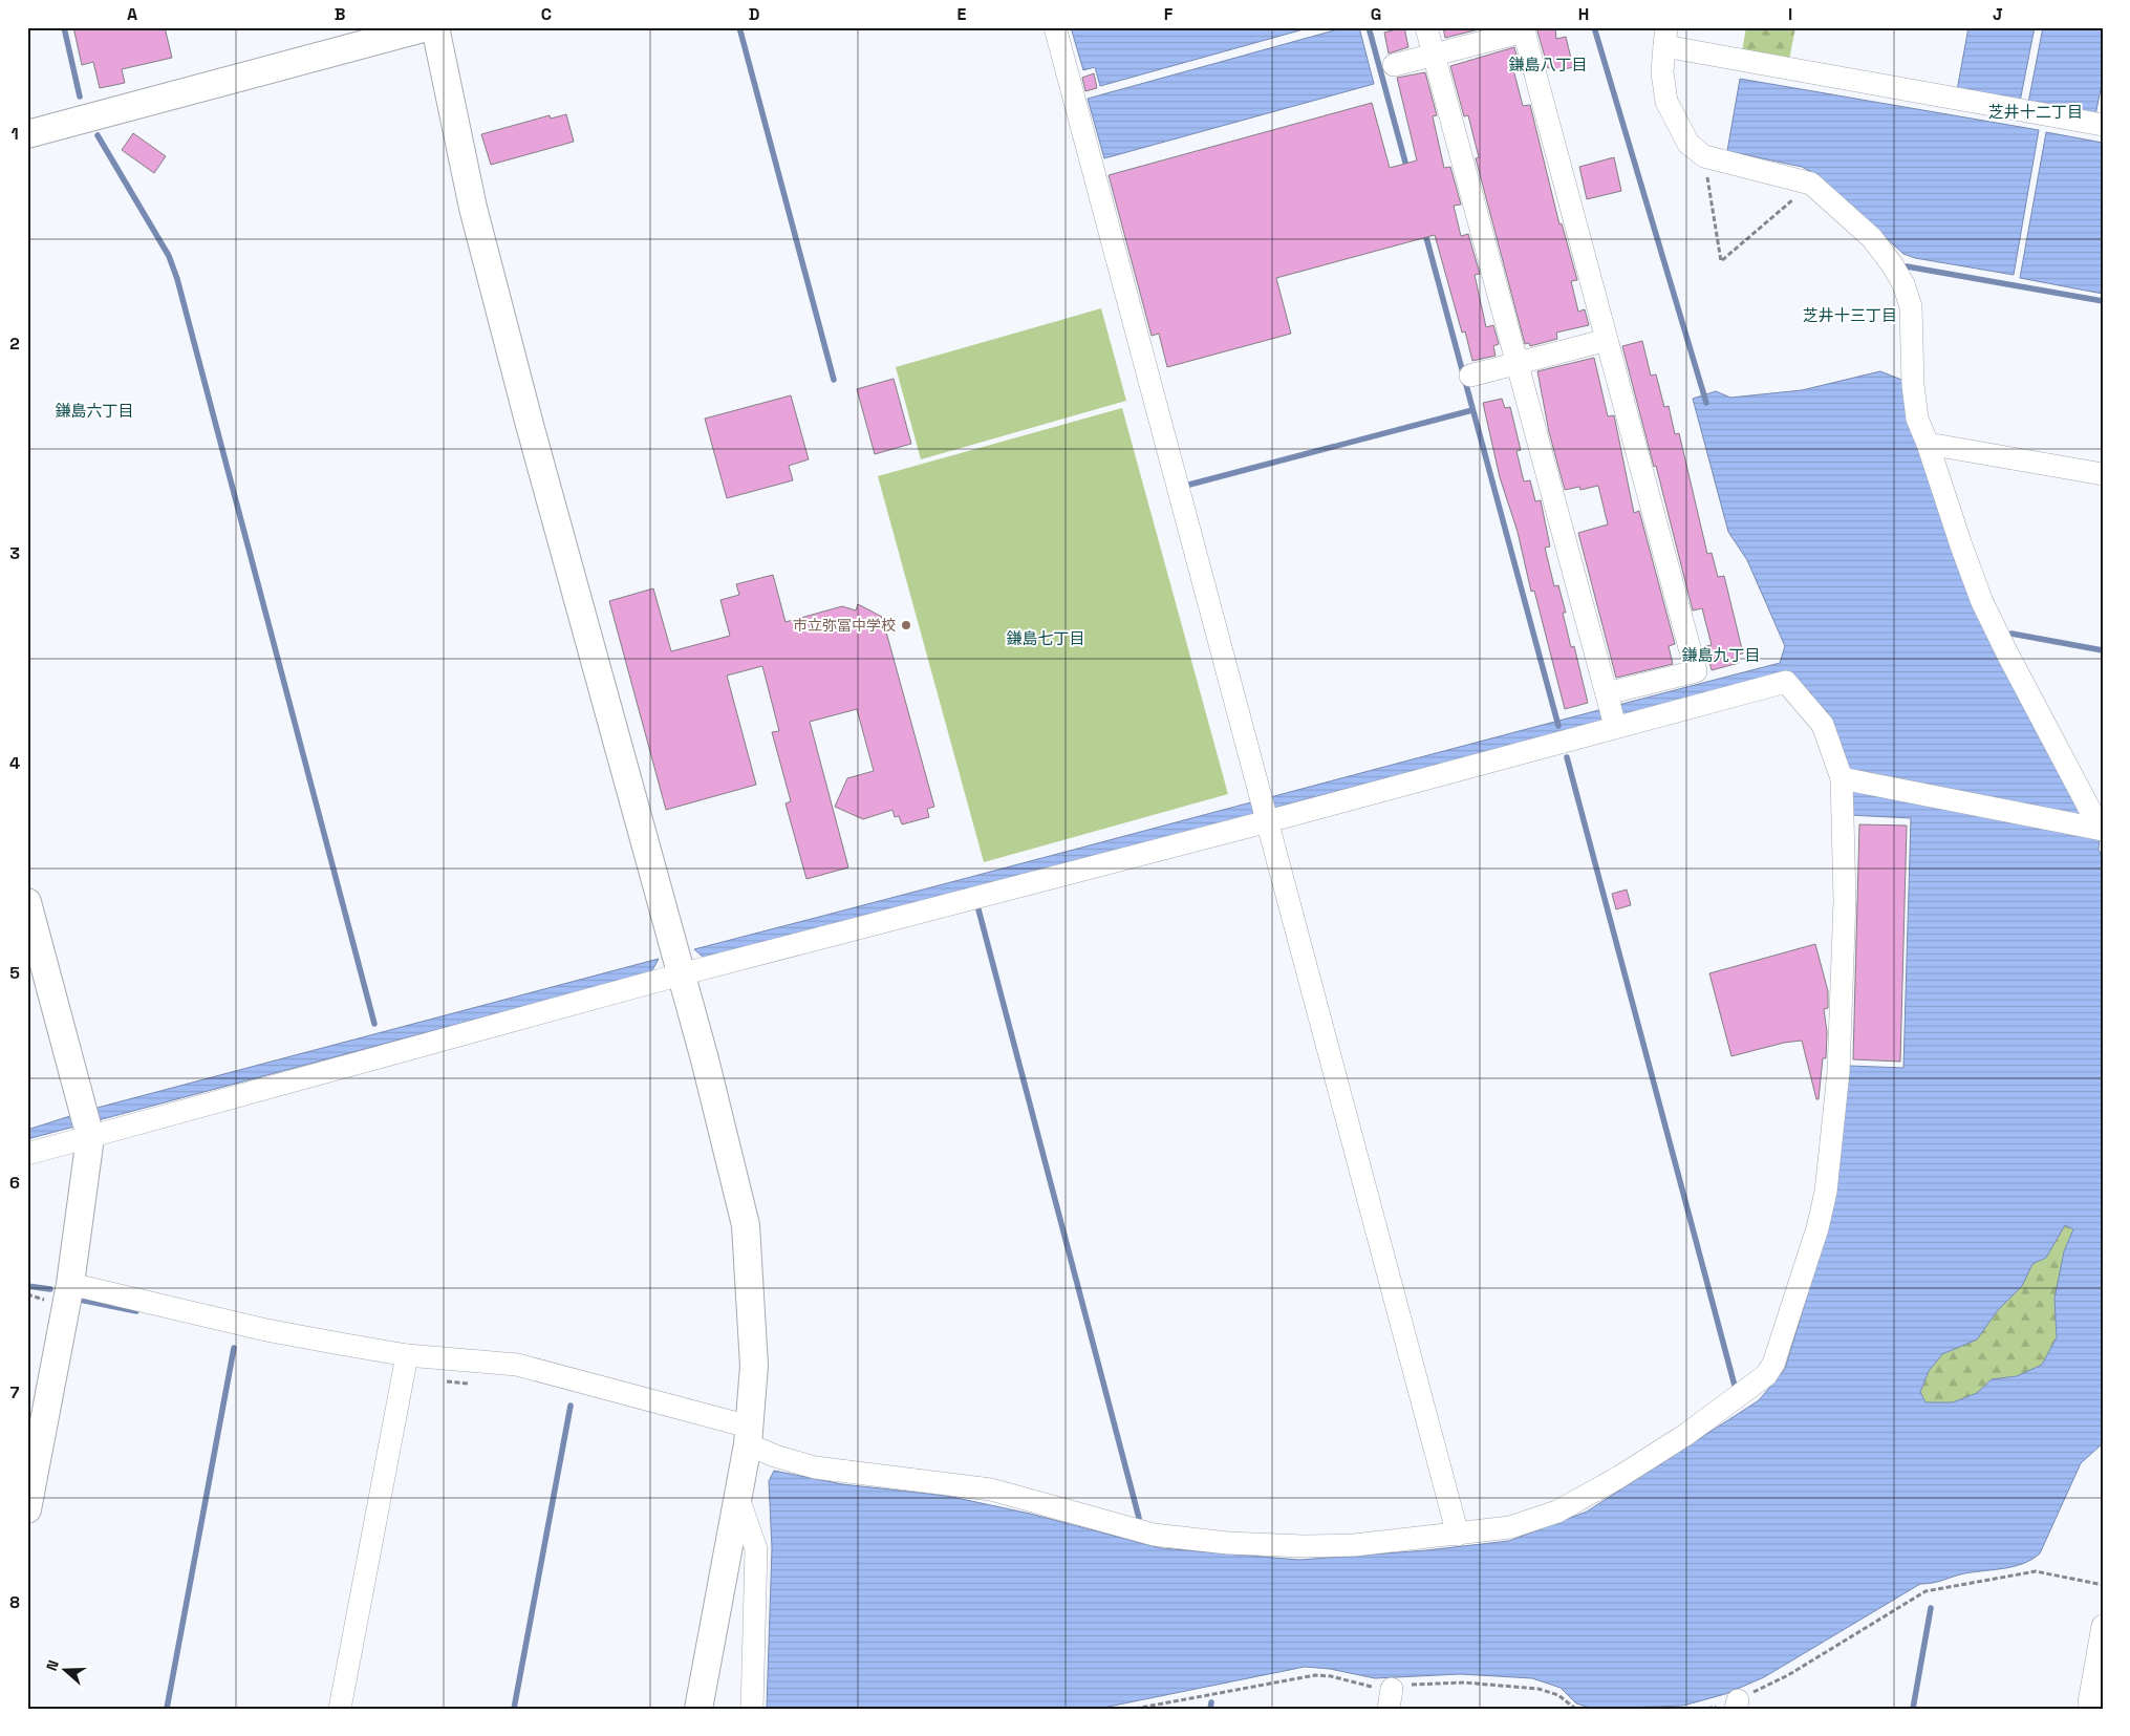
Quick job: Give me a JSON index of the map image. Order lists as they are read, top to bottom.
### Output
{
  "districts": [
    "鎌島八丁目",
    "芝井十二丁目",
    "芝井十三丁目",
    "鎌島六丁目",
    "鎌島七丁目",
    "鎌島九丁目"
  ],
  "places": ["市立弥冨中学校"],
  "north": "left",
  "grid": {
    "columns": [
      "A",
      "B",
      "C",
      "D",
      "E",
      "F",
      "G",
      "H",
      "I",
      "J"
    ],
    "rows": [
      "1",
      "2",
      "3",
      "4",
      "5",
      "6",
      "7",
      "8"
    ]
  }
}
